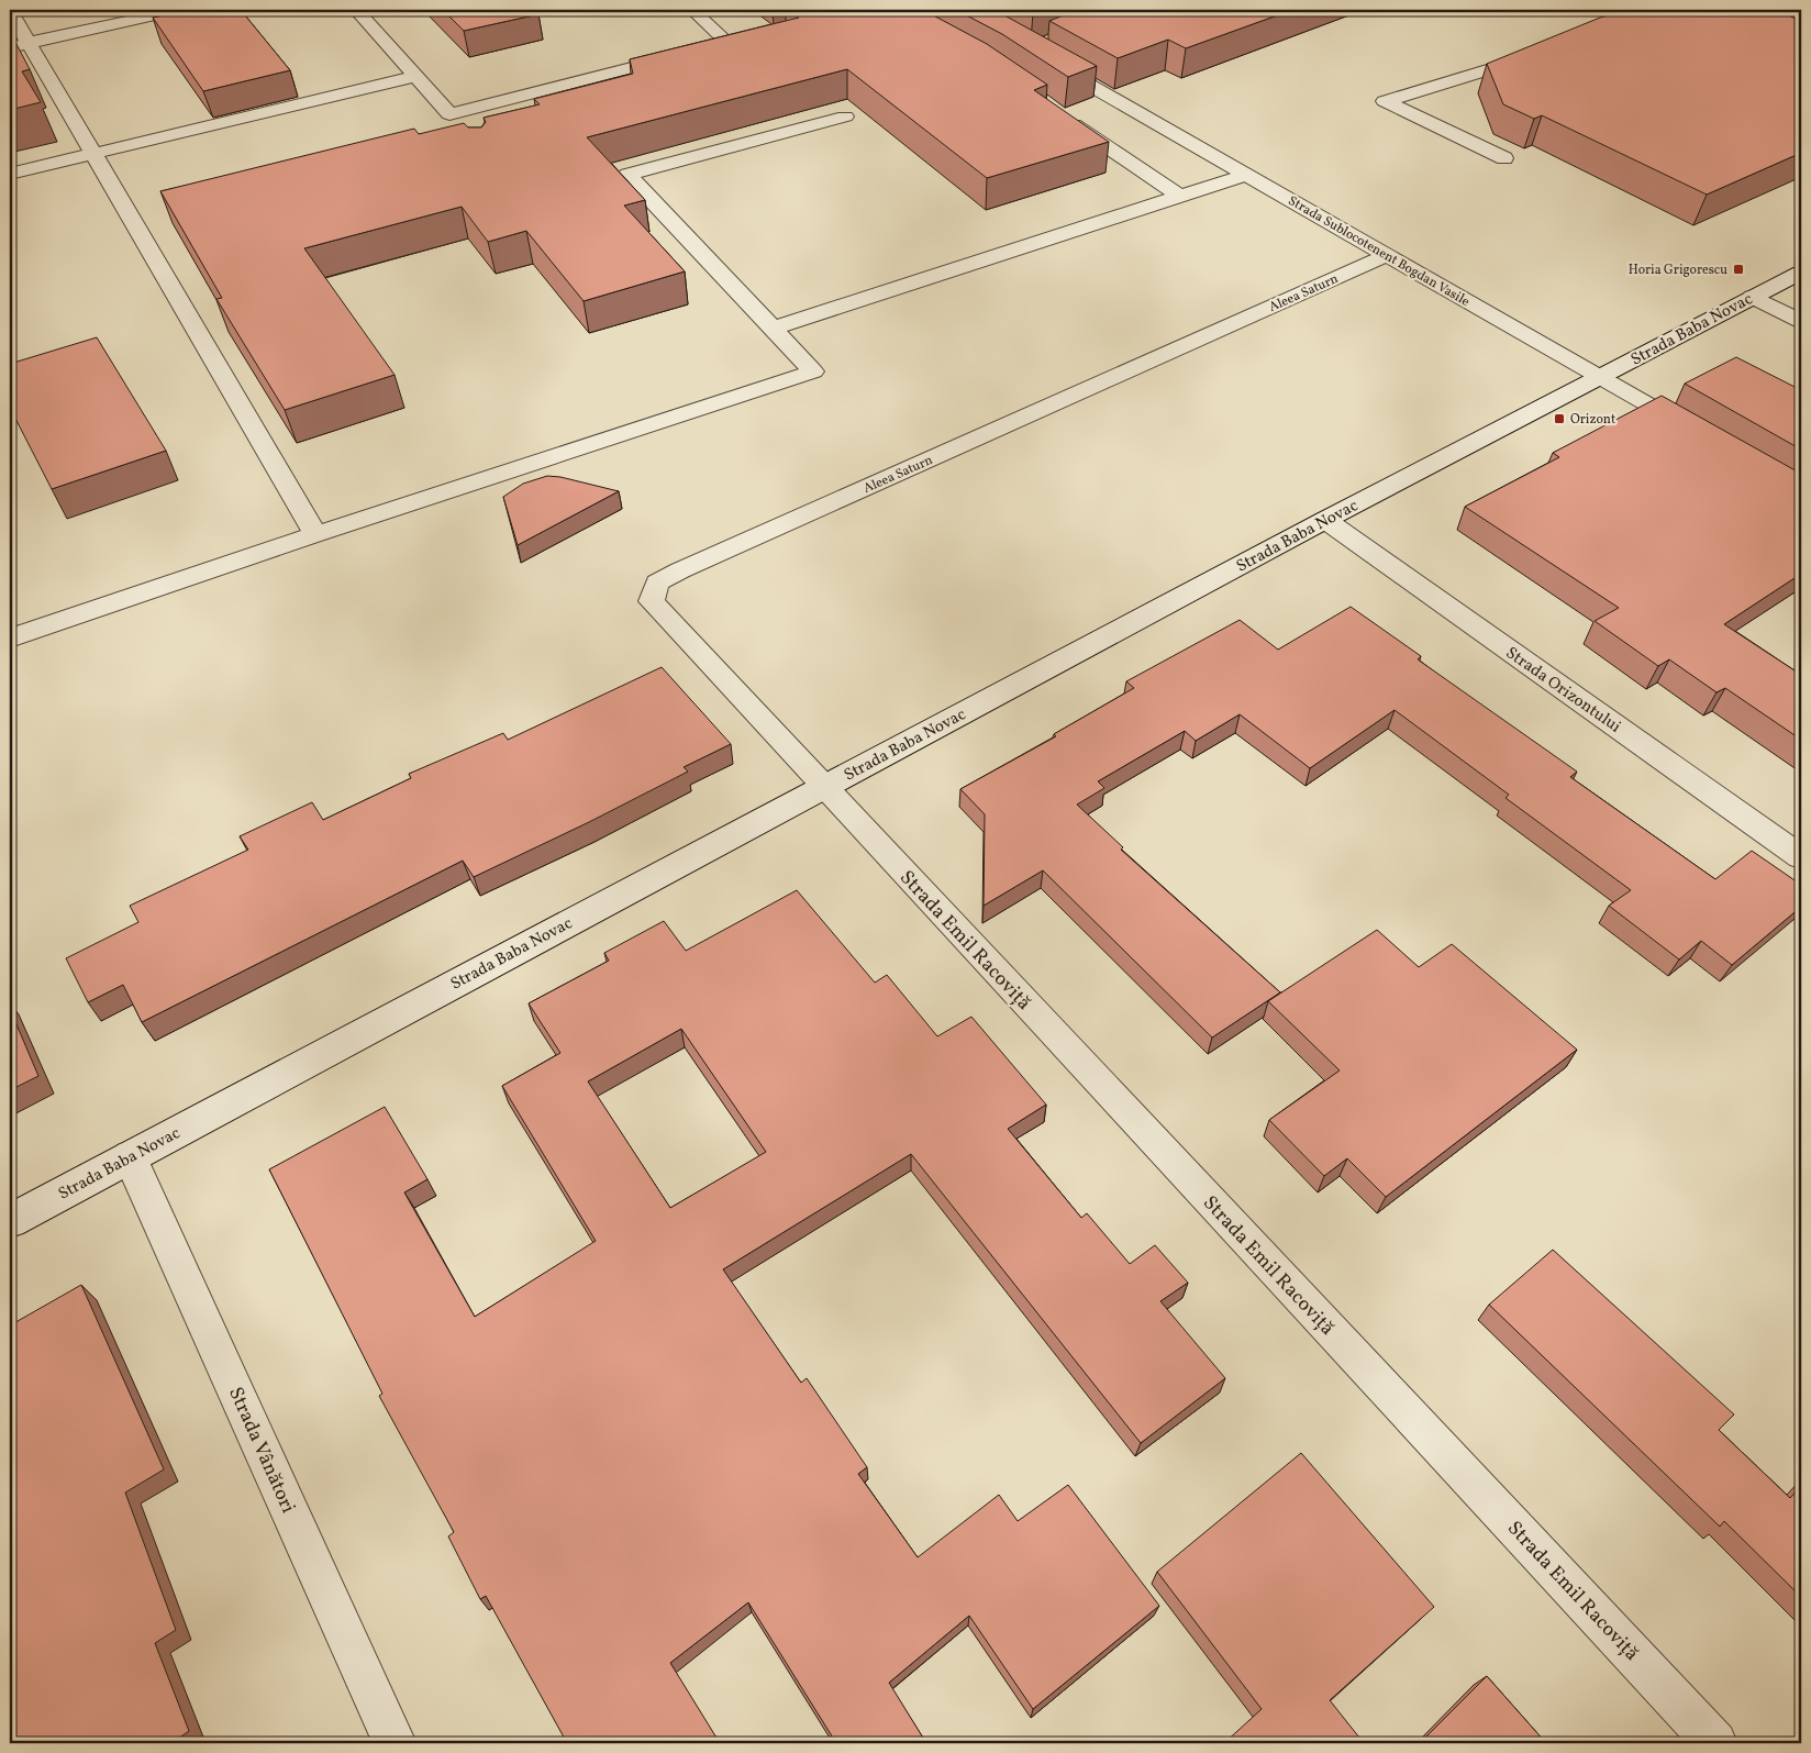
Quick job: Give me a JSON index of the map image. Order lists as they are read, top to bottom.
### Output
{
  "streets": {
    "street": [
      "Strada Sublocotenent Bogdan Vasile",
      "Aleea Saturn",
      "Strada Baba Novac",
      "Strada Orizontului",
      "Strada Emil Racoviță",
      "Strada Vânători"
    ]
  },
  "crossings": [
    ["Strada Sublocotenent Bogdan Vasile", "Aleea Saturn"],
    ["Strada Sublocotenent Bogdan Vasile", "Strada Baba Novac"],
    ["Aleea Saturn", "Strada Baba Novac"],
    ["Aleea Saturn", "Strada Emil Racoviță"],
    ["Strada Baba Novac", "Strada Orizontului"],
    ["Strada Baba Novac", "Strada Emil Racoviță"],
    ["Strada Baba Novac", "Strada Vânători"]
  ],
  "places": {
    "transit": ["Horia Grigorescu", "Orizont"]
  }
}
